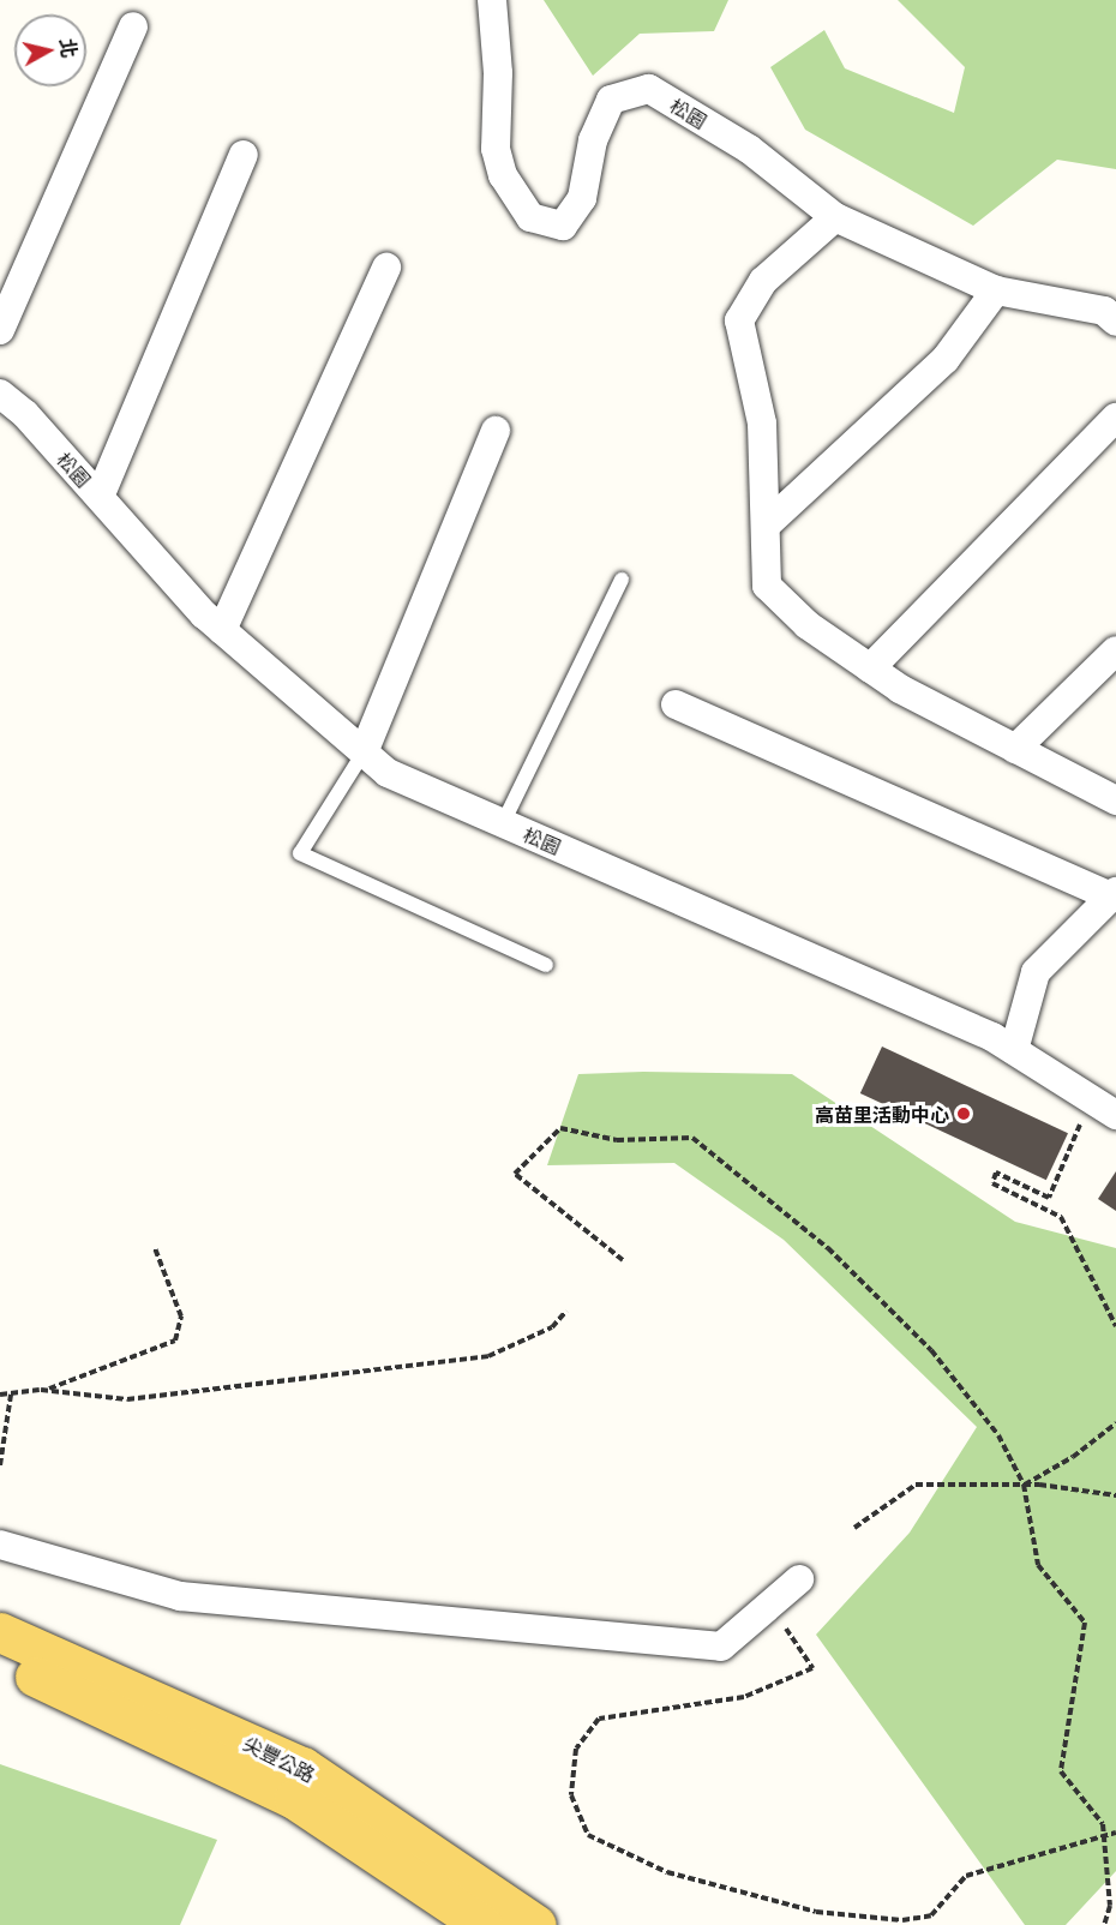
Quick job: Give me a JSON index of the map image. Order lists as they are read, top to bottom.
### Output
{
  "streets": {
    "main road": ["尖豐公路"],
    "street": ["松園"]
  },
  "places": ["高苗里活動中心"],
  "north": "right"
}
